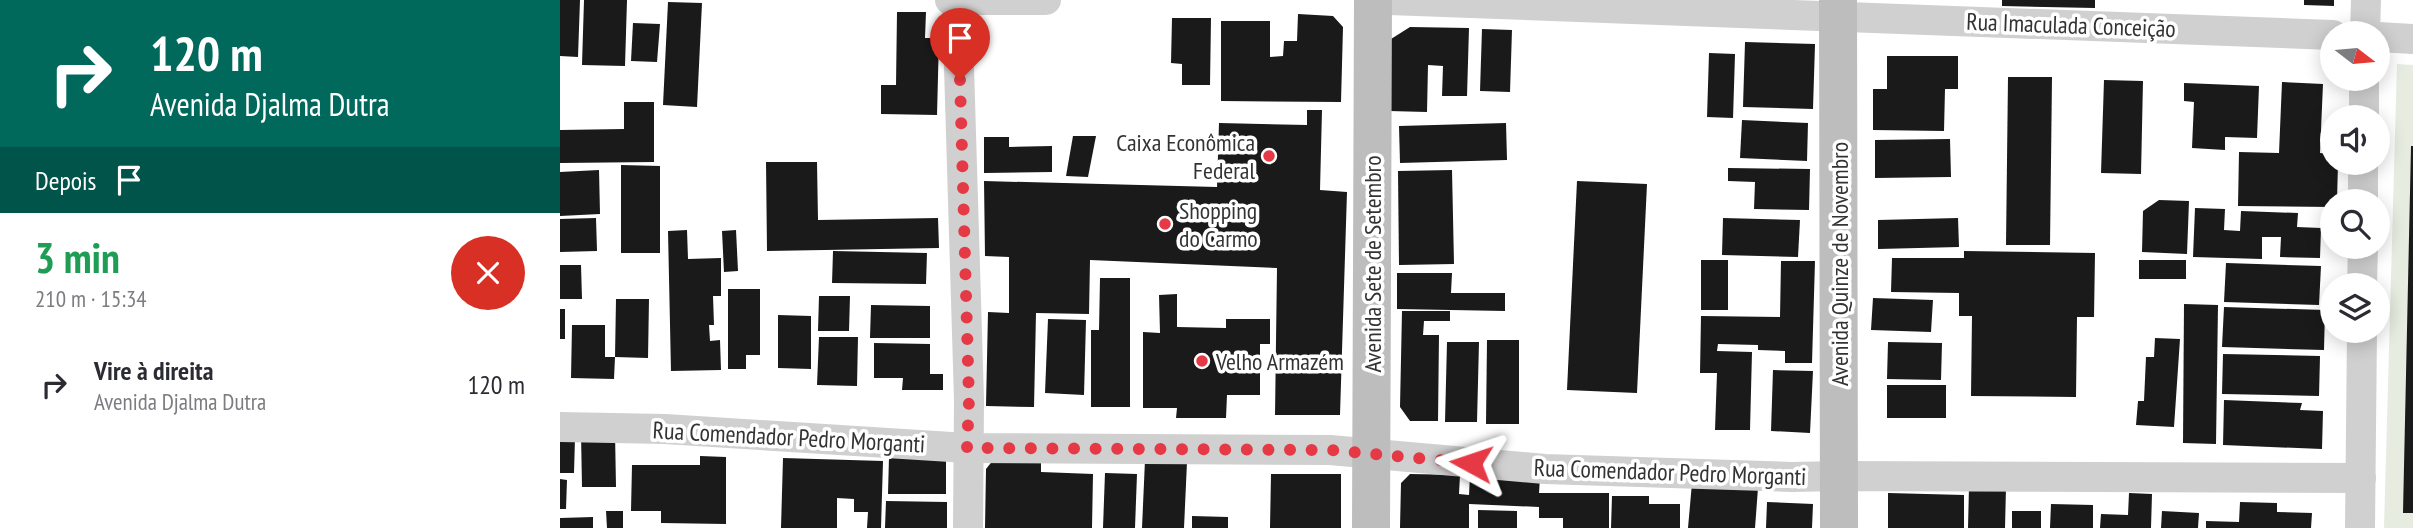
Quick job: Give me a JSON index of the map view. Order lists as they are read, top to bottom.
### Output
{
  "streets": {
    "street": [
      "Rua Imaculada Conceição",
      "Avenida Sete de Setembro",
      "Avenida Quinze de Novembro",
      "Rua Comendador Pedro Morganti"
    ]
  },
  "crossings": [
    ["Rua Imaculada Conceição", "Avenida Quinze de Novembro"],
    ["Avenida Sete de Setembro", "Rua Comendador Pedro Morganti"],
    ["Avenida Quinze de Novembro", "Rua Comendador Pedro Morganti"]
  ],
  "places": ["Caixa Econômica Federal", "Shopping do Carmo", "Velho Armazém"],
  "north": "right",
  "page": {
    "turn": ["120 m", "Avenida Djalma Dutra"],
    "then": "Depois",
    "heading": ["3 min", "210 m · 15:34"],
    "list": [
      {
        "name": "Vire à direita",
        "note": "Avenida Djalma Dutra",
        "value": "120 m"
      }
    ]
  }
}
